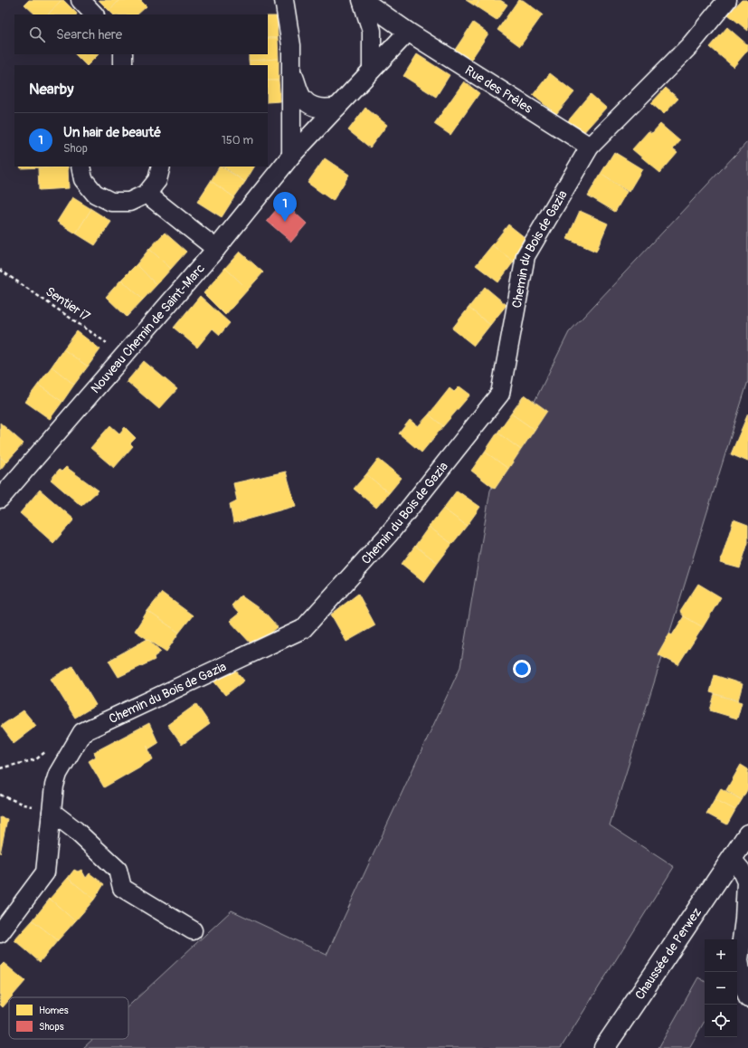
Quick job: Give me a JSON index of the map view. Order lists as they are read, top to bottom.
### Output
{
  "streets": {
    "main road": ["Chaussée de Perwez"],
    "street": ["Rue des Prêles", "Chemin du Bois de Gazia", "Nouveau Chemin de Saint-Marc"],
    "path": ["Sentier i7"]
  },
  "crossings": [
    ["Rue des Prêles", "Chemin du Bois de Gazia"],
    ["Rue des Prêles", "Nouveau Chemin de Saint-Marc"],
    ["Sentier i7", "Nouveau Chemin de Saint-Marc"]
  ],
  "legend": ["Homes", "Shops"],
  "page": {
    "search": "Search here",
    "heading": "Nearby",
    "list": [
      {
        "mark": "1",
        "name": "Un hair de beauté",
        "note": "Shop",
        "value": "150 m"
      }
    ],
    "pins": "1",
    "map_buttons": ["+", "−"]
  }
}
